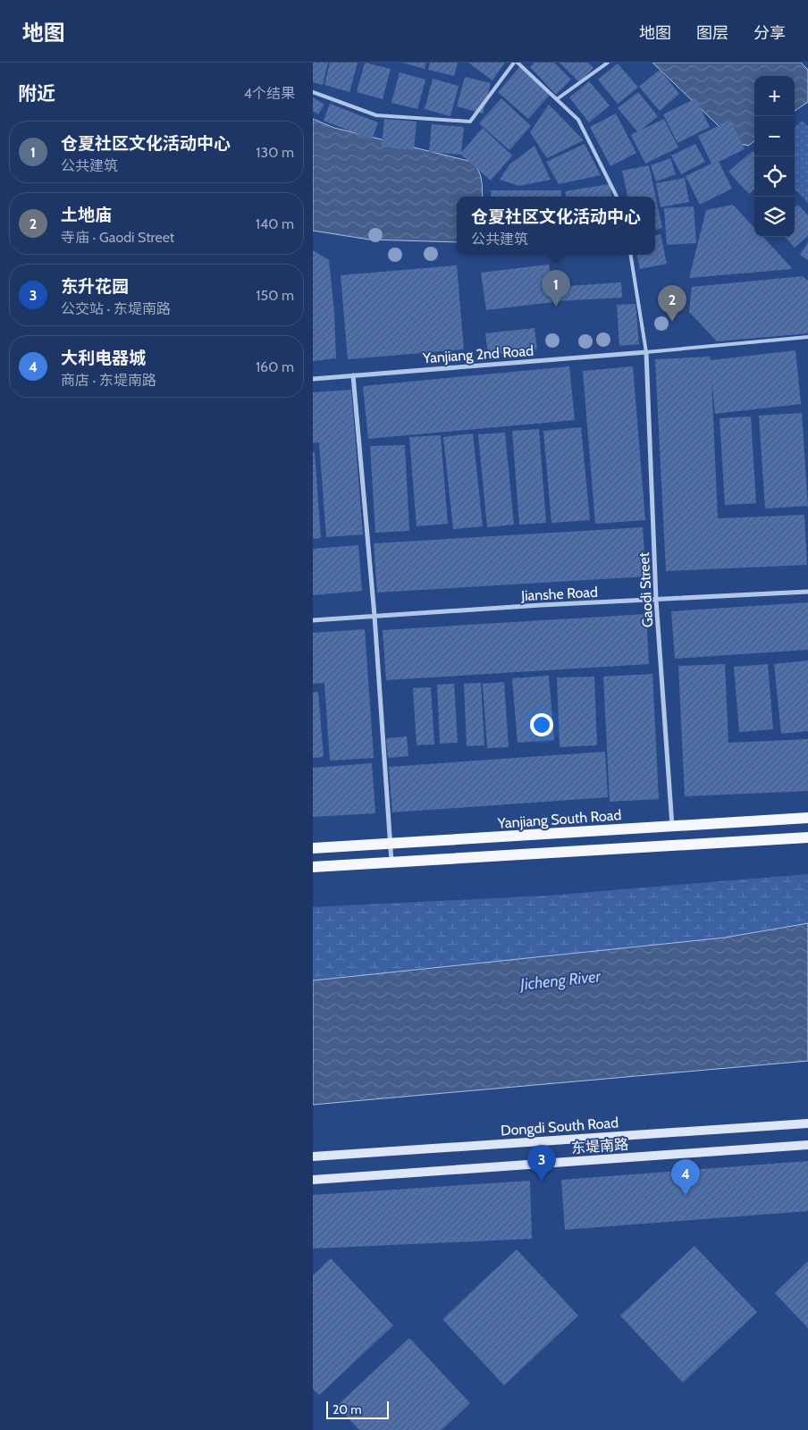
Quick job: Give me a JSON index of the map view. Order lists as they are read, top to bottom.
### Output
{
  "streets": {
    "main road": ["Yanjiang South Road", "Dongdi South Road", "东堤南路"],
    "street": ["Yanjiang 2nd Road", "Gaodi Street", "Jianshe Road"]
  },
  "crossings": [
    ["Yanjiang 2nd Road", "Gaodi Street"],
    ["Gaodi Street", "Jianshe Road"],
    ["Gaodi Street", "Yanjiang South Road"]
  ],
  "water": ["Jicheng River"],
  "scale_bar": "20 m",
  "page": {
    "header": "地图",
    "nav": ["地图", "图层", "分享"],
    "heading": ["附近", "4个结果"],
    "map_buttons": ["+", "−"],
    "list": [
      {
        "mark": "1",
        "name": "仓夏社区文化活动中心",
        "note": "公共建筑",
        "value": "130 m"
      },
      {
        "mark": "2",
        "name": "土地庙",
        "note": "寺庙 · Gaodi Street",
        "value": "140 m"
      },
      {
        "mark": "3",
        "name": "东升花园",
        "note": "公交站 · 东堤南路",
        "value": "150 m"
      },
      {
        "mark": "4",
        "name": "大利电器城",
        "note": "商店 · 东堤南路",
        "value": "160 m"
      }
    ],
    "popup": ["仓夏社区文化活动中心", "公共建筑"],
    "pins": [
      "1",
      "2",
      "3",
      "4"
    ],
    "scale": "20 m"
  }
}
